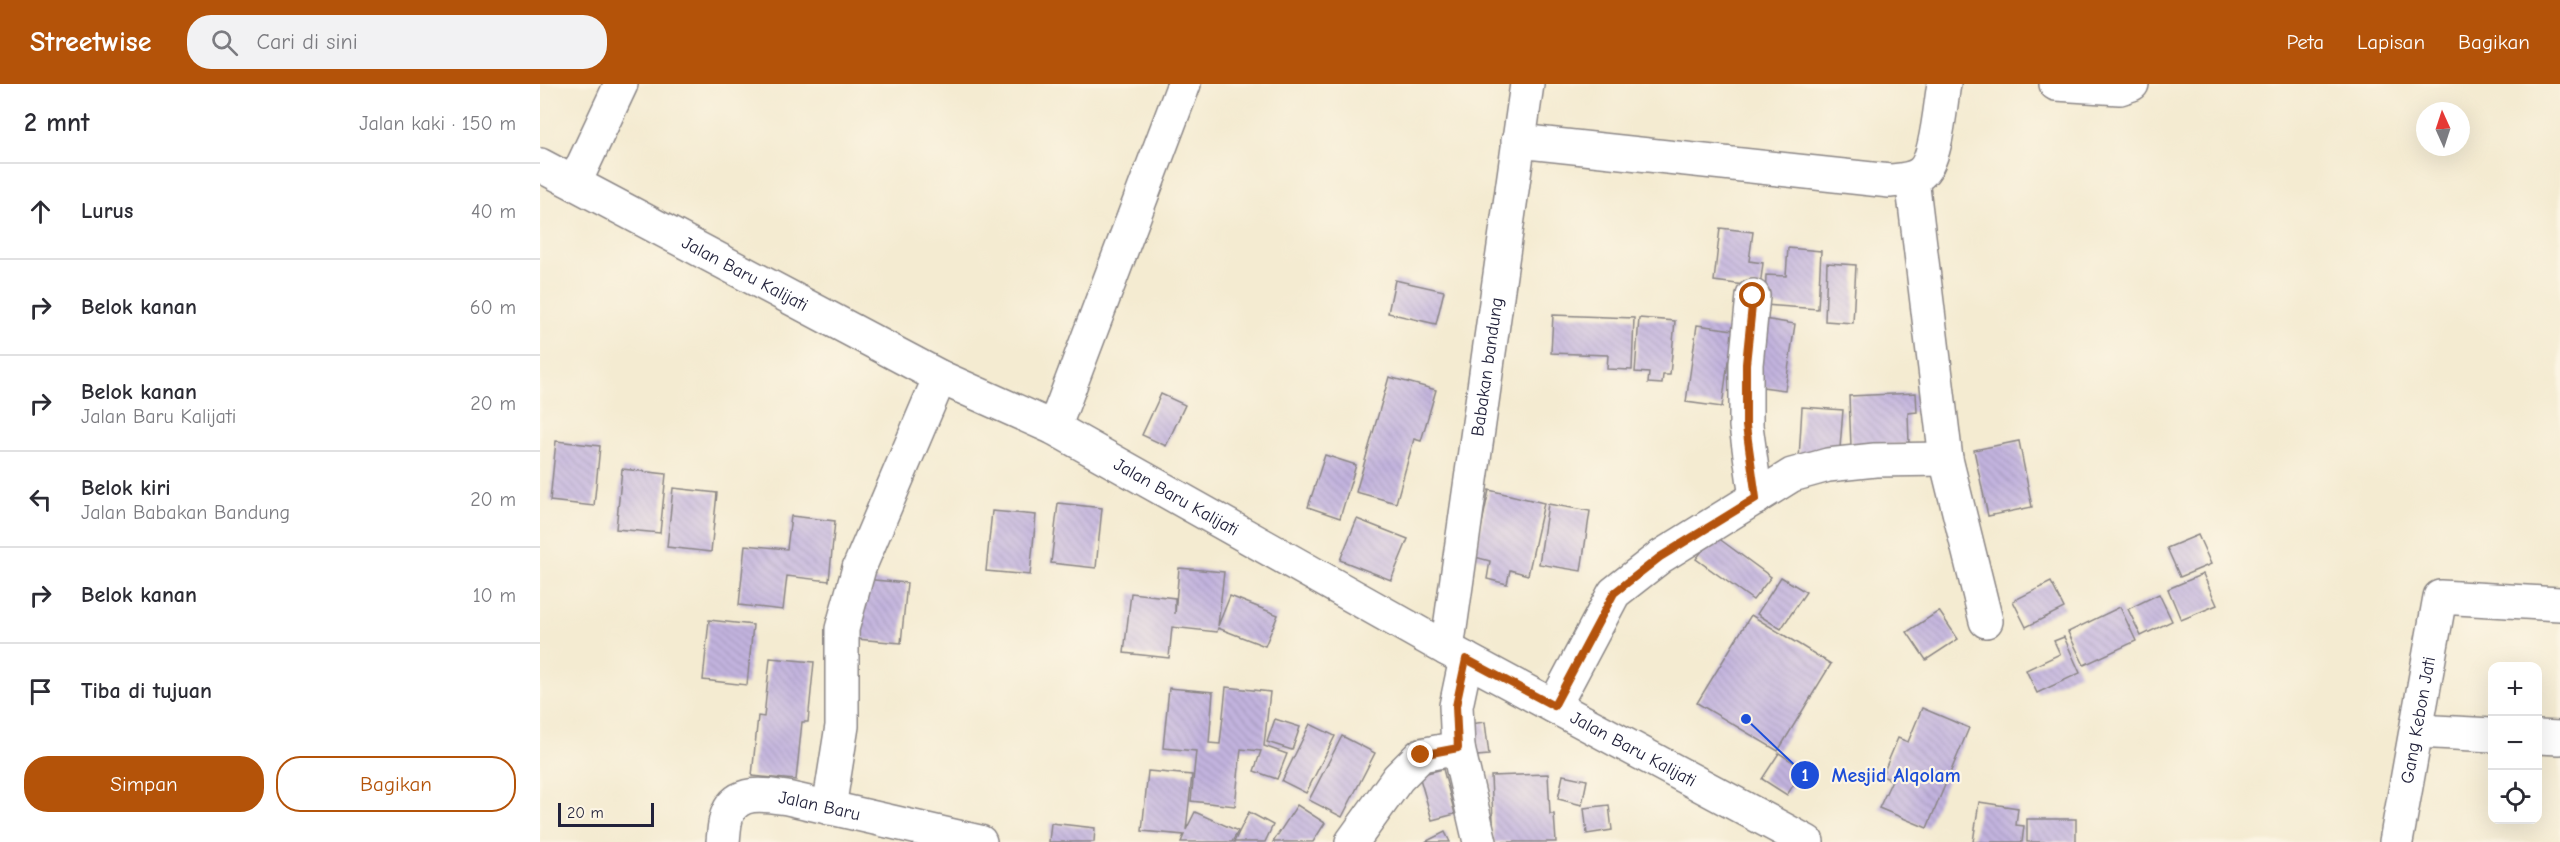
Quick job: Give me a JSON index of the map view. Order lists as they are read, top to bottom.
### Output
{
  "streets": {
    "street": [
      "Jalan Baru Kalijati",
      "Babakan bandung",
      "Gang Kebon Jati",
      "Jalan Baru"
    ]
  },
  "crossings": [
    ["Jalan Baru Kalijati", "Babakan bandung"]
  ],
  "places": ["Mesjid Alqolam"],
  "scale_bar": "20 m",
  "north": "top",
  "page": {
    "header": "Streetwise",
    "search": "Cari di sini",
    "nav": ["Peta", "Lapisan", "Bagikan"],
    "heading": ["2 mnt", "Jalan kaki · 150 m"],
    "list": [
      ["Lurus", "40 m"],
      ["Belok kanan", "60 m"],
      ["Belok kanan", "Jalan Baru Kalijati", "20 m"],
      ["Belok kiri", "Jalan Babakan Bandung", "20 m"],
      ["Belok kanan", "10 m"],
      "Tiba di tujuan"
    ],
    "map_buttons": ["+", "−"],
    "buttons": ["Simpan", "Bagikan"],
    "scale": "20 m"
  }
}
